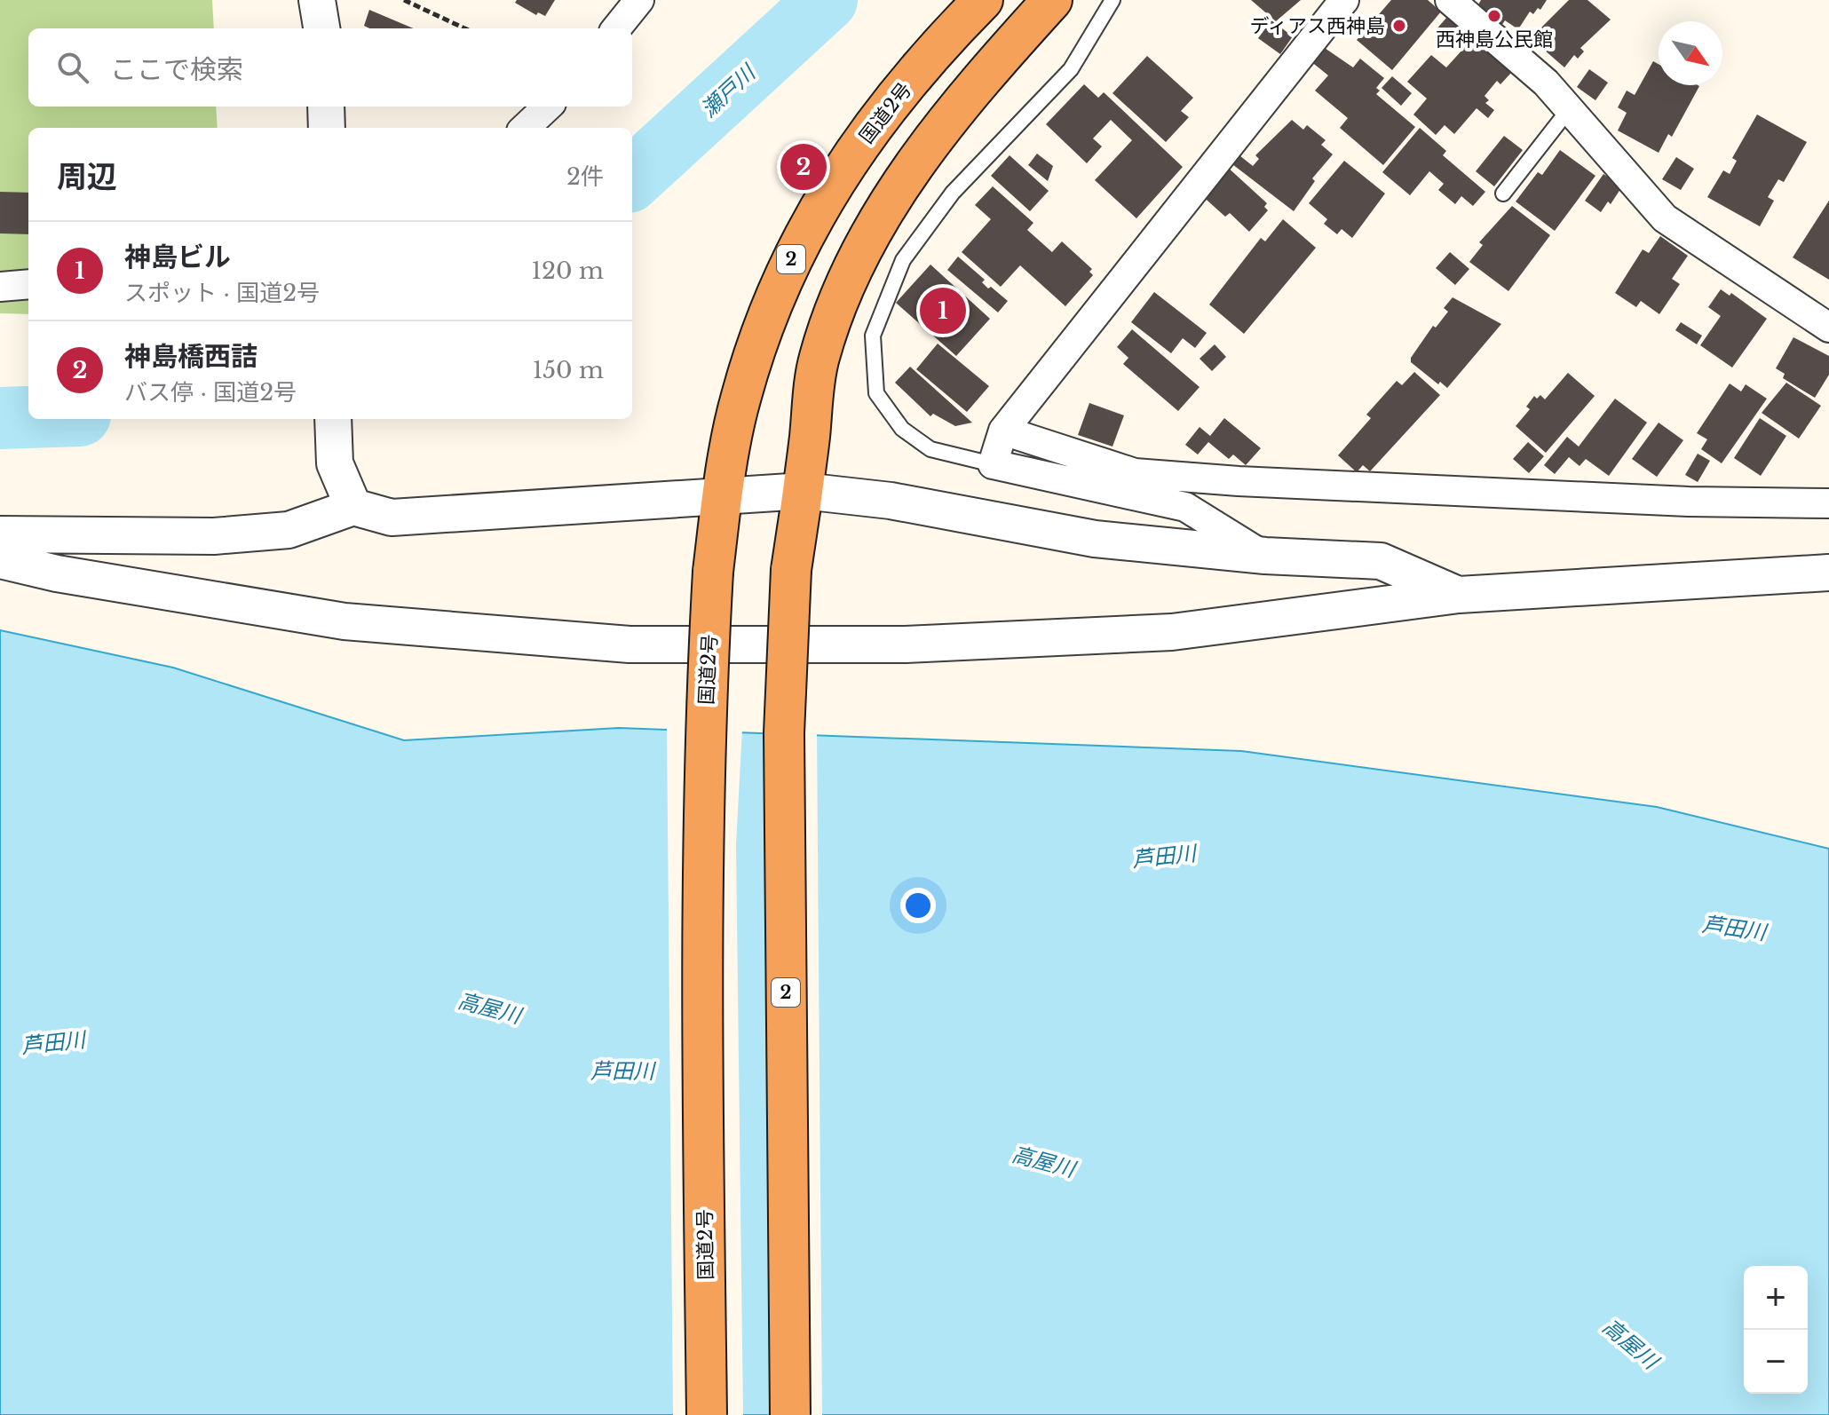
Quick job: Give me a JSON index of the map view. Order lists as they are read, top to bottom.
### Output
{
  "streets": {
    "highway": ["国道2号", "2"]
  },
  "water": ["瀬戸川", "芦田川", "高屋川"],
  "places": ["西神島公民館", "ディアス西神島"],
  "north": "bottom right",
  "page": {
    "search": "ここで検索",
    "heading": ["周辺", "2件"],
    "pins": ["2", "1"],
    "list": [
      {
        "mark": "1",
        "name": "神島ビル",
        "note": "スポット · 国道2号",
        "value": "120 m"
      },
      {
        "mark": "2",
        "name": "神島橋西詰",
        "note": "バス停 · 国道2号",
        "value": "150 m"
      }
    ],
    "map_buttons": ["+", "−"]
  }
}
